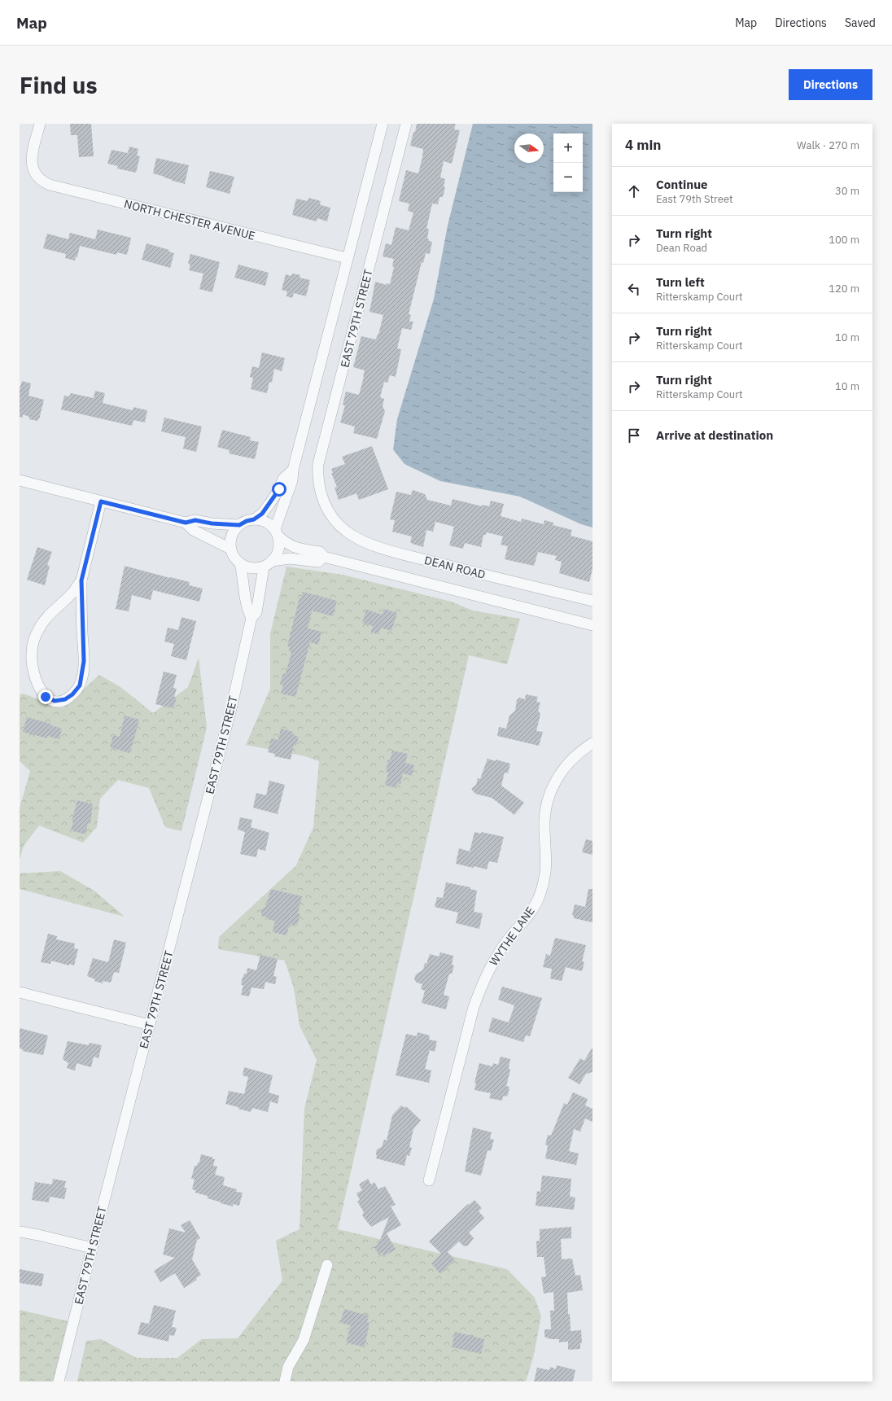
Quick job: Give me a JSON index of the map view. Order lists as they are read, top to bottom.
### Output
{
  "streets": {
    "street": [
      "NORTH CHESTER AVENUE",
      "EAST 79TH STREET",
      "DEAN ROAD",
      "WYTHE LANE"
    ]
  },
  "crossings": [
    ["NORTH CHESTER AVENUE", "EAST 79TH STREET"],
    ["EAST 79TH STREET", "DEAN ROAD"]
  ],
  "north": "right",
  "page": {
    "header": "Map",
    "nav": ["Map", "Directions", "Saved"],
    "buttons": "Directions",
    "title": "Find us",
    "heading": ["4 min", "Walk · 270 m"],
    "map_buttons": ["+", "−"],
    "list": [
      ["Continue", "East 79th Street", "30 m"],
      ["Turn right", "Dean Road", "100 m"],
      ["Turn left", "Ritterskamp Court", "120 m"],
      ["Turn right", "Ritterskamp Court", "10 m"],
      ["Turn right", "Ritterskamp Court", "10 m"],
      "Arrive at destination"
    ]
  }
}
